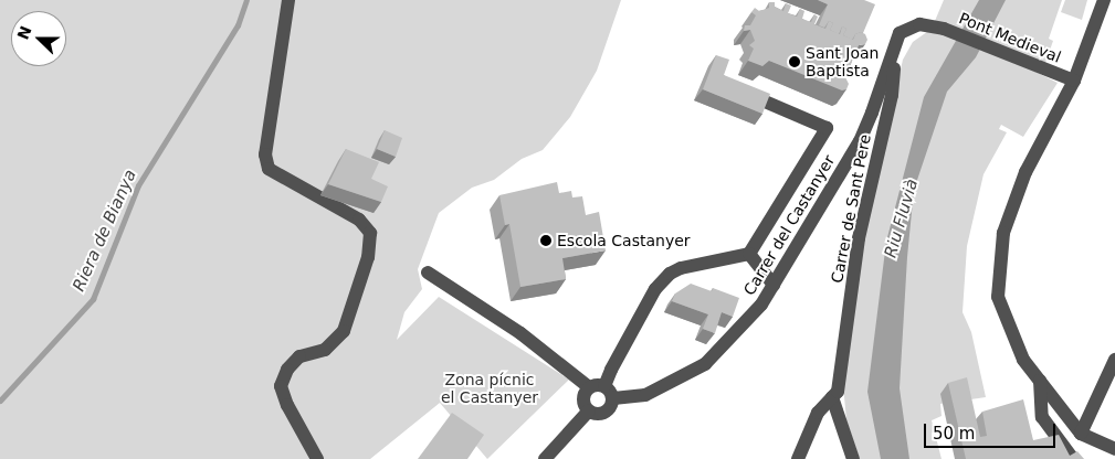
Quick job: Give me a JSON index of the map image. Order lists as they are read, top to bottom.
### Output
{
  "streets": {
    "street": ["Pont Medieval", "Carrer de Sant Pere", "Carrer del Castanyer"]
  },
  "crossings": [
    ["Pont Medieval", "Carrer de Sant Pere"],
    ["Carrer de Sant Pere", "Carrer del Castanyer"]
  ],
  "water": ["Riu Fluvià", "Riera de Bianya"],
  "parks": ["Zona pícnic el Castanyer"],
  "places": ["Sant Joan Baptista", "Escola Castanyer"],
  "scale_bar": "50 m",
  "north": "left"
}
